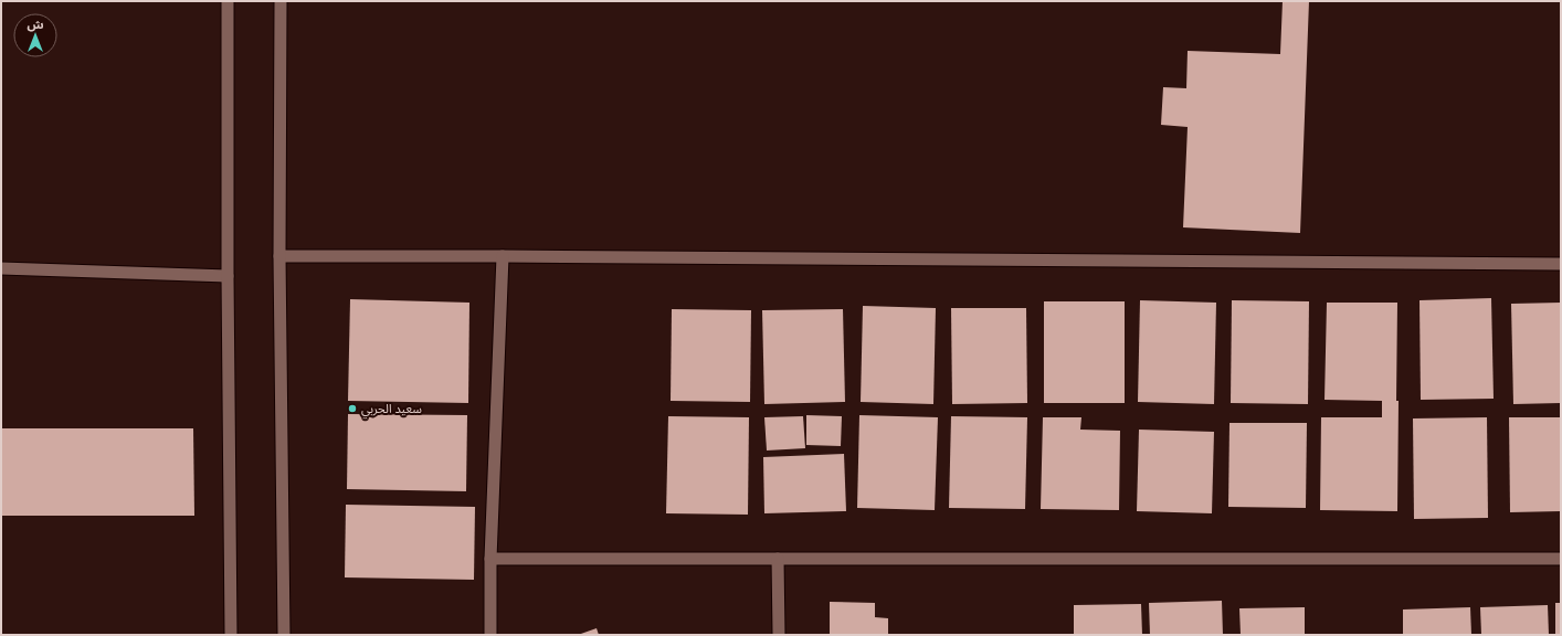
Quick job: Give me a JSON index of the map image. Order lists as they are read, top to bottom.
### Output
{
  "places": ["سعيد الحربي"],
  "north": "top"
}
